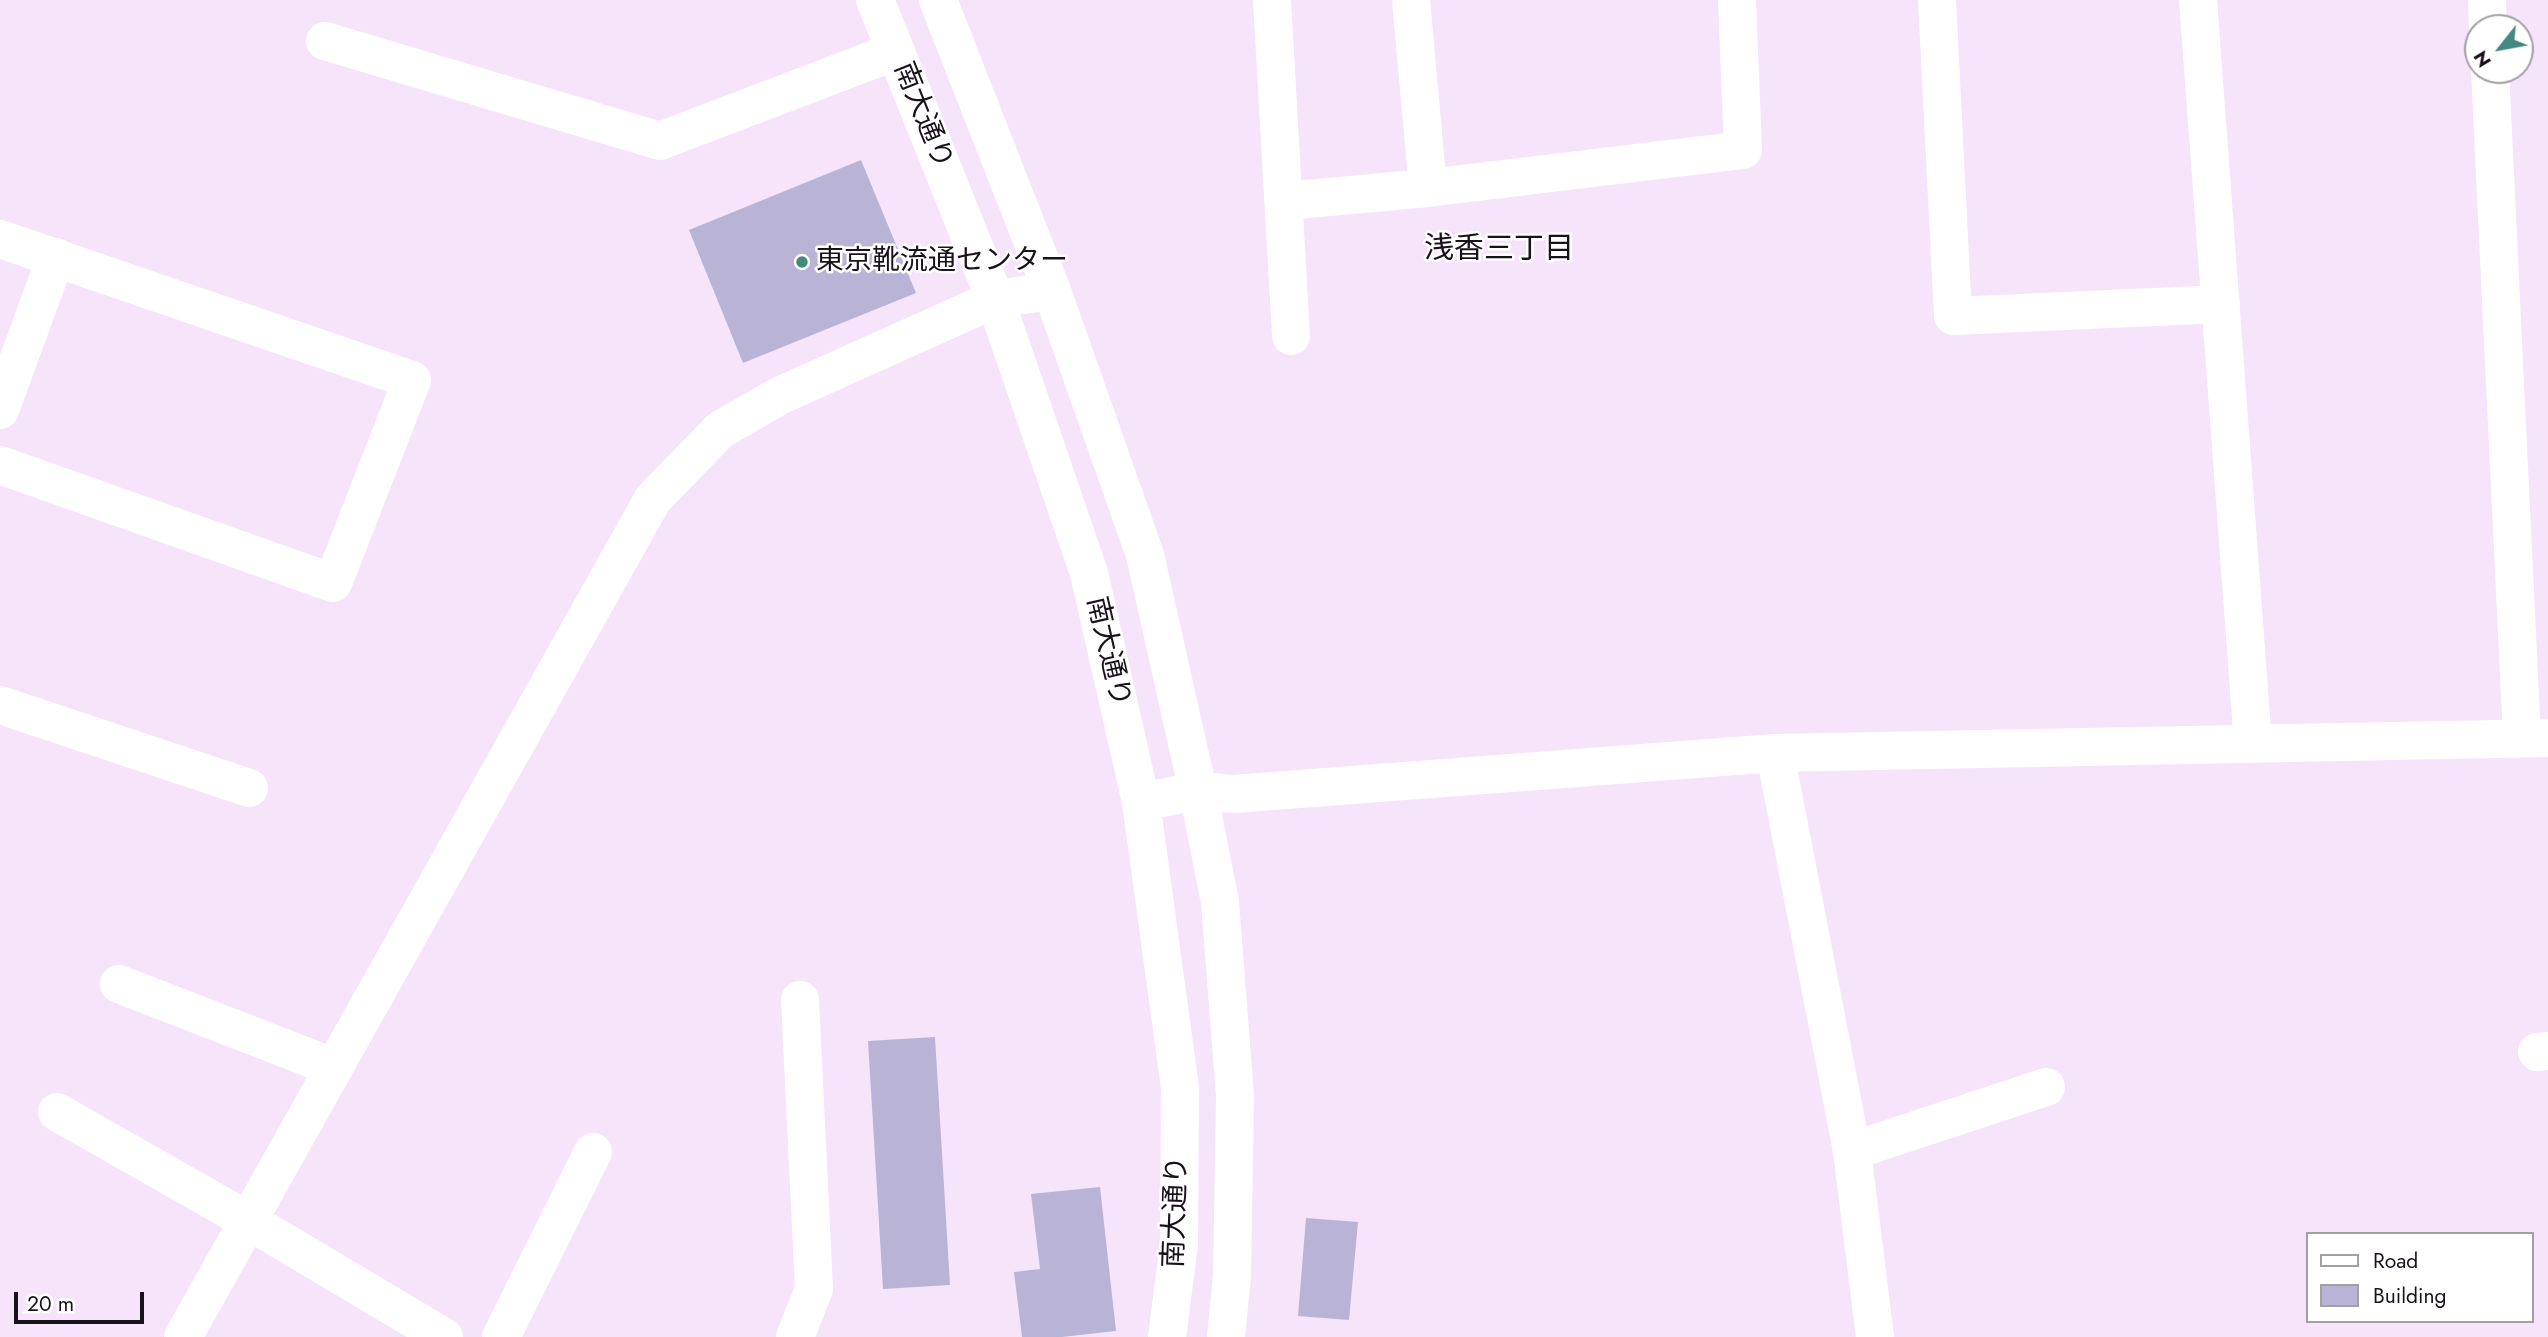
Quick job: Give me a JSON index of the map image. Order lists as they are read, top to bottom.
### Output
{
  "streets": {
    "street": ["南大通り"]
  },
  "districts": ["浅香三丁目"],
  "places": ["東京靴流通センター"],
  "legend": ["Road", "Building"],
  "scale_bar": "20 m",
  "north": "bottom left"
}
